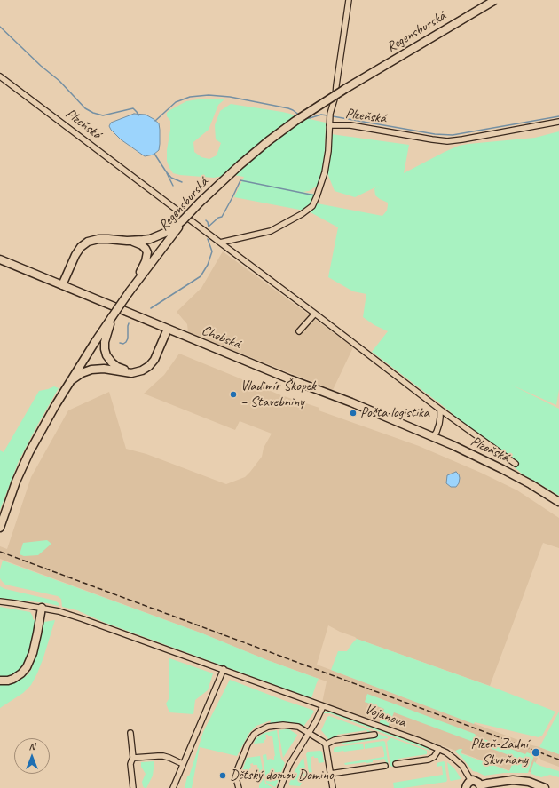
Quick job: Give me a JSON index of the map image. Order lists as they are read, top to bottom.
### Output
{
  "streets": {
    "main road": ["Regensburská", "Plzeňská", "Chebská"],
    "street": ["Vojanova"]
  },
  "crossings": [
    ["Plzeňská", "Chebská"]
  ],
  "places": [
    "Vladimír Škopek – Stavebniny",
    "Pošta logistika",
    "Plzeň-Zadní Skvrňany",
    "Dětský domov Domino"
  ],
  "north": "top"
}
